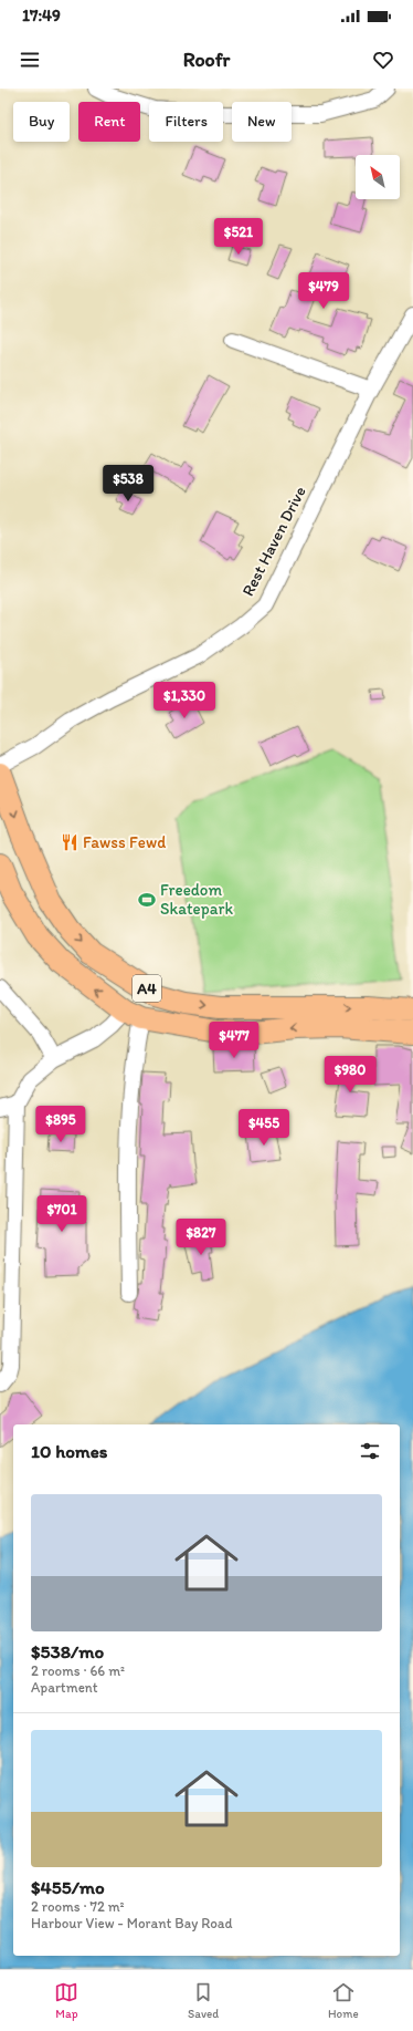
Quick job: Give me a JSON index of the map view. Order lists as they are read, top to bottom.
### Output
{
  "streets": {
    "highway": ["A4"],
    "street": ["Rest Haven Drive"]
  },
  "places": {
    "restaurant": ["Fawss Fewd"],
    "sports": ["Freedom Skatepark"]
  },
  "north": "top left",
  "page": {
    "status": "17:49",
    "header": "Roofr",
    "chip": [
      "Buy",
      "Rent",
      "Filters",
      "New"
    ],
    "price": [
      "$521",
      "$479",
      "$538",
      "$1,330",
      "$477",
      "$980",
      "$895",
      "$455",
      "$701",
      "$827"
    ],
    "heading": "10 homes",
    "list": [
      {
        "name": "$538/mo",
        "note": "2 rooms · 66 m² · Apartment"
      },
      {
        "name": "$455/mo",
        "note": "2 rooms · 72 m² · Harbour View - Morant Bay Road"
      }
    ],
    "tabs": ["Map", "Saved", "Home"]
  }
}
